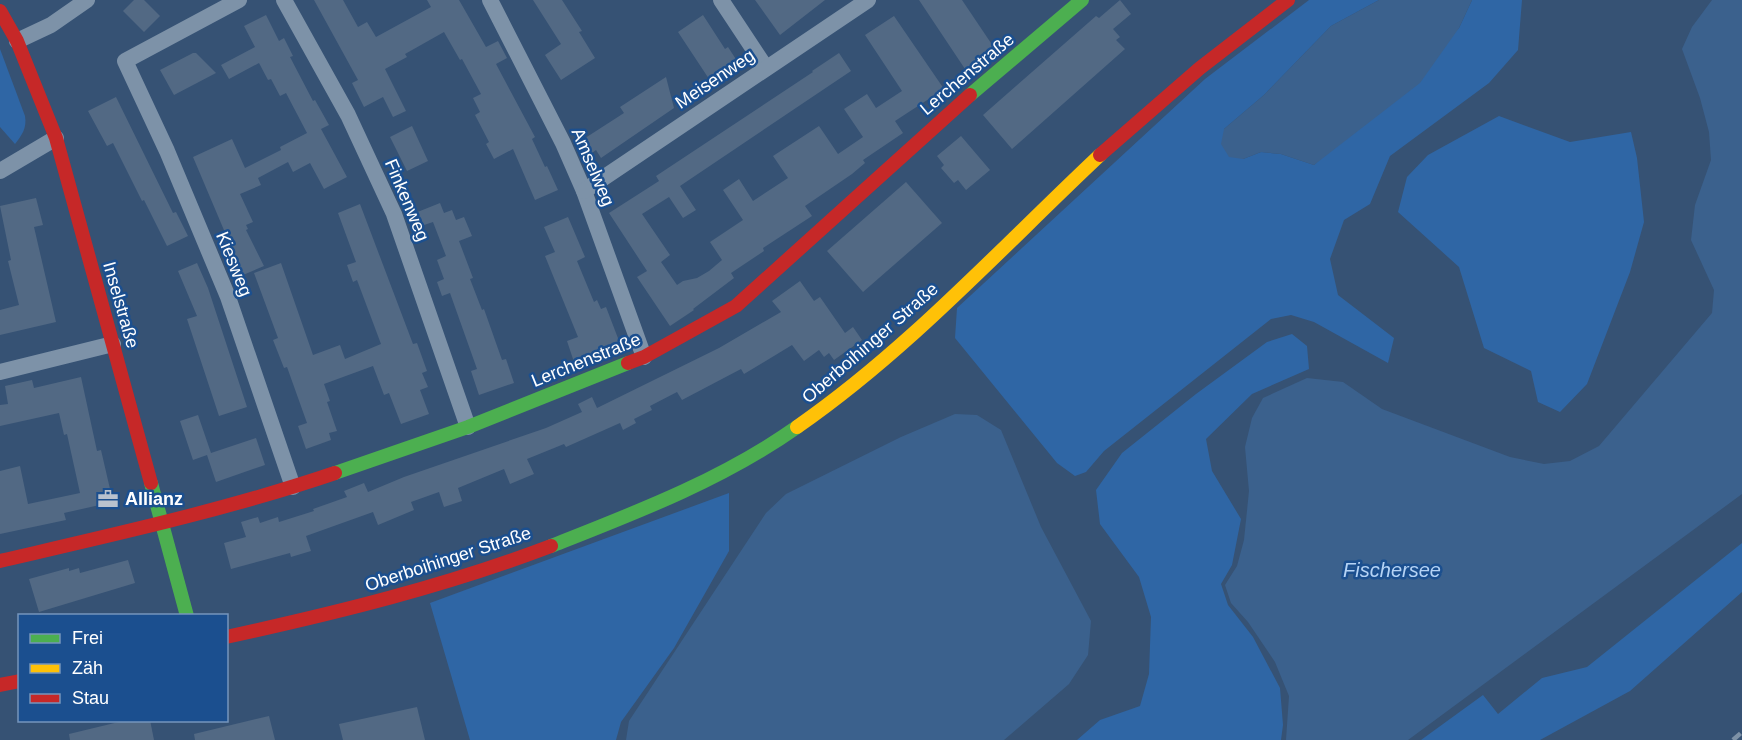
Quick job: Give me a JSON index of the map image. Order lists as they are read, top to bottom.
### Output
{
  "streets": {
    "street": [
      "Lerchenstraße",
      "Meisenweg",
      "Amselweg",
      "Finkenweg",
      "Kiesweg",
      "Inselstraße",
      "Oberboihinger Straße"
    ]
  },
  "crossings": [
    ["Lerchenstraße", "Amselweg"],
    ["Lerchenstraße", "Finkenweg"],
    ["Lerchenstraße", "Kiesweg"],
    ["Lerchenstraße", "Inselstraße"],
    ["Meisenweg", "Amselweg"]
  ],
  "water": ["Fischersee"],
  "places": {
    "office": ["Allianz"]
  },
  "legend": ["Frei", "Zäh", "Stau"]
}
